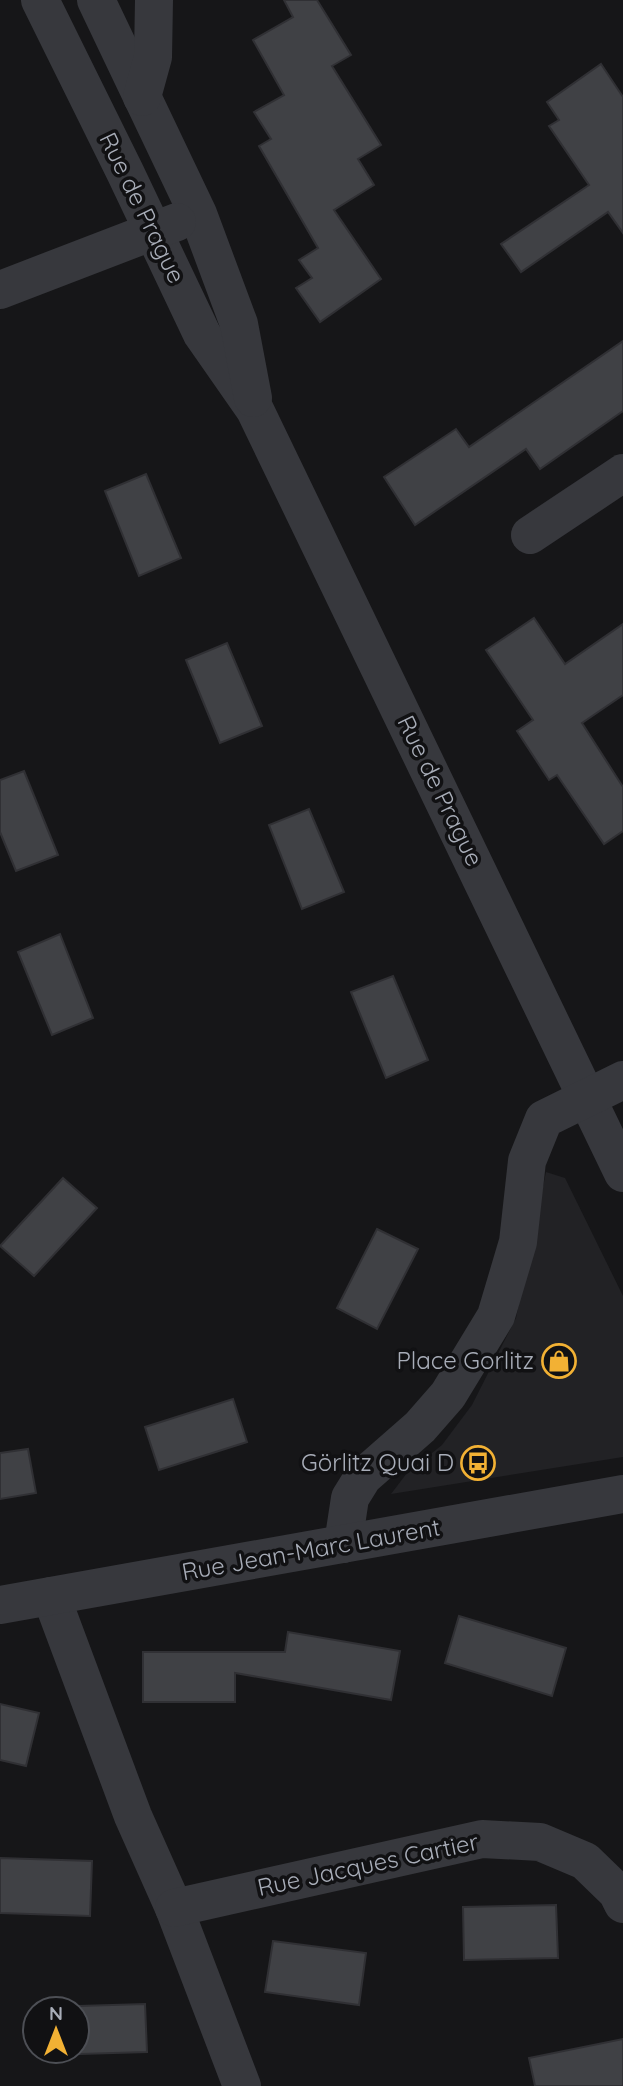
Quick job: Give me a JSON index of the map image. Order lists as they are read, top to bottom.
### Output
{
  "streets": {
    "street": ["Rue de Prague", "Rue Jean-Marc Laurent", "Rue Jacques Cartier"]
  },
  "places": {
    "shop": ["Place Gorlitz"],
    "bus stop": ["Görlitz Quai D"]
  },
  "north": "top"
}
